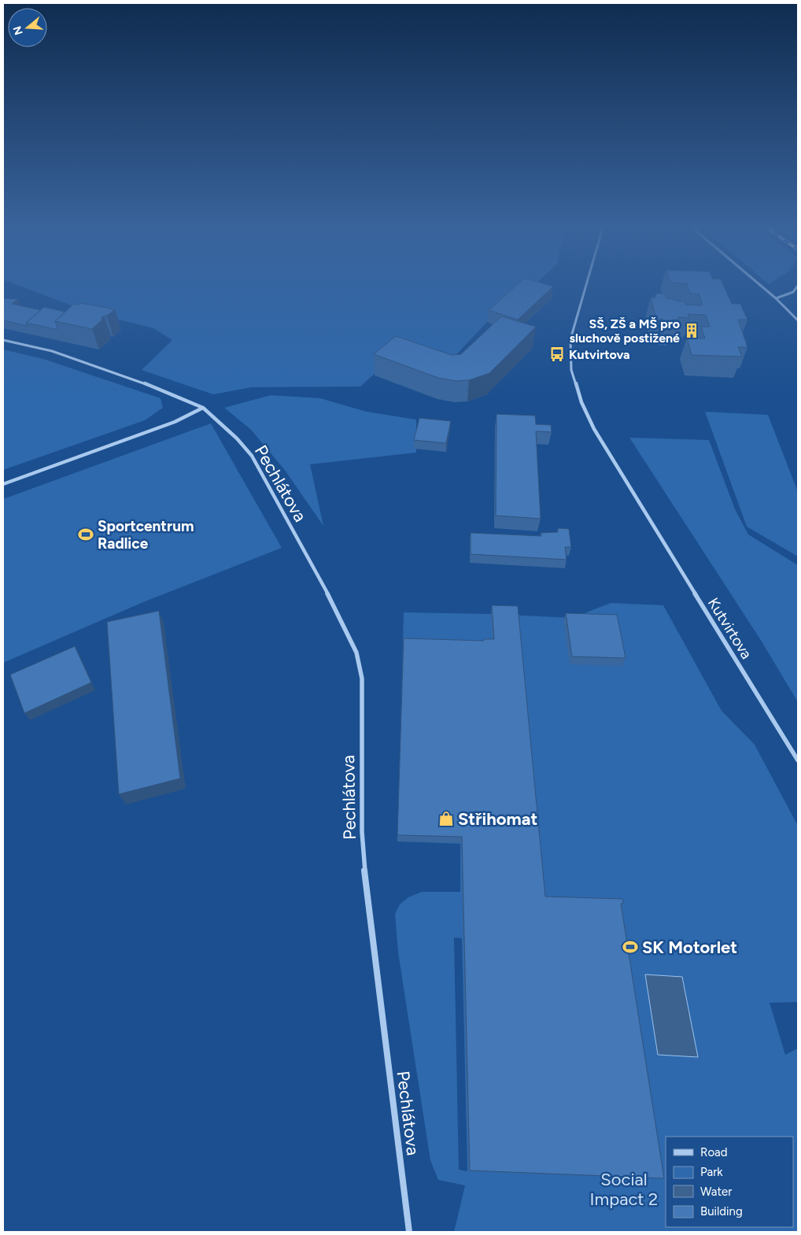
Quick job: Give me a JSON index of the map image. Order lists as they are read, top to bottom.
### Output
{
  "streets": {
    "street": ["Pechlátova", "Kutvirtova"]
  },
  "parks": ["Social Impact 2"],
  "places": {
    "building": ["SŠ, ZŠ a MŠ pro sluchově postižené"],
    "bus stop": ["Kutvirtova"],
    "sports": ["Sportcentrum Radlice", "SK Motorlet"],
    "shop": ["Střihomat"]
  },
  "legend": [
    "Road",
    "Park",
    "Water",
    "Building"
  ],
  "north": "left"
}
